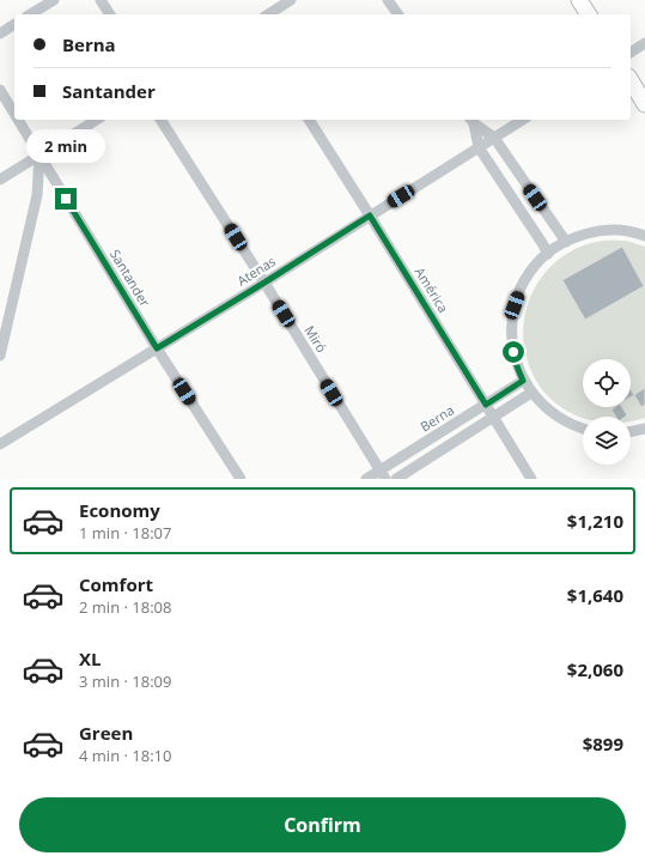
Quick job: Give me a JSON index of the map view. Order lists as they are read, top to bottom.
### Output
{
  "streets": {
    "street": [
      "Atenas",
      "Santander",
      "América",
      "Miró",
      "Berna"
    ]
  },
  "crossings": [
    ["Atenas", "Santander"],
    ["Atenas", "América"],
    ["Atenas", "Miró"],
    ["América", "Berna"],
    ["Miró", "Berna"]
  ],
  "page": {
    "banner": ["Berna", "Santander"],
    "bubble": "2 min",
    "list": [
      {
        "name": "Economy",
        "note": "1 min · 18:07",
        "value": "$1,210"
      },
      {
        "name": "Comfort",
        "note": "2 min · 18:08",
        "value": "$1,640"
      },
      {
        "name": "XL",
        "note": "3 min · 18:09",
        "value": "$2,060"
      },
      {
        "name": "Green",
        "note": "4 min · 18:10",
        "value": "$899"
      }
    ],
    "buttons": "Confirm"
  }
}
